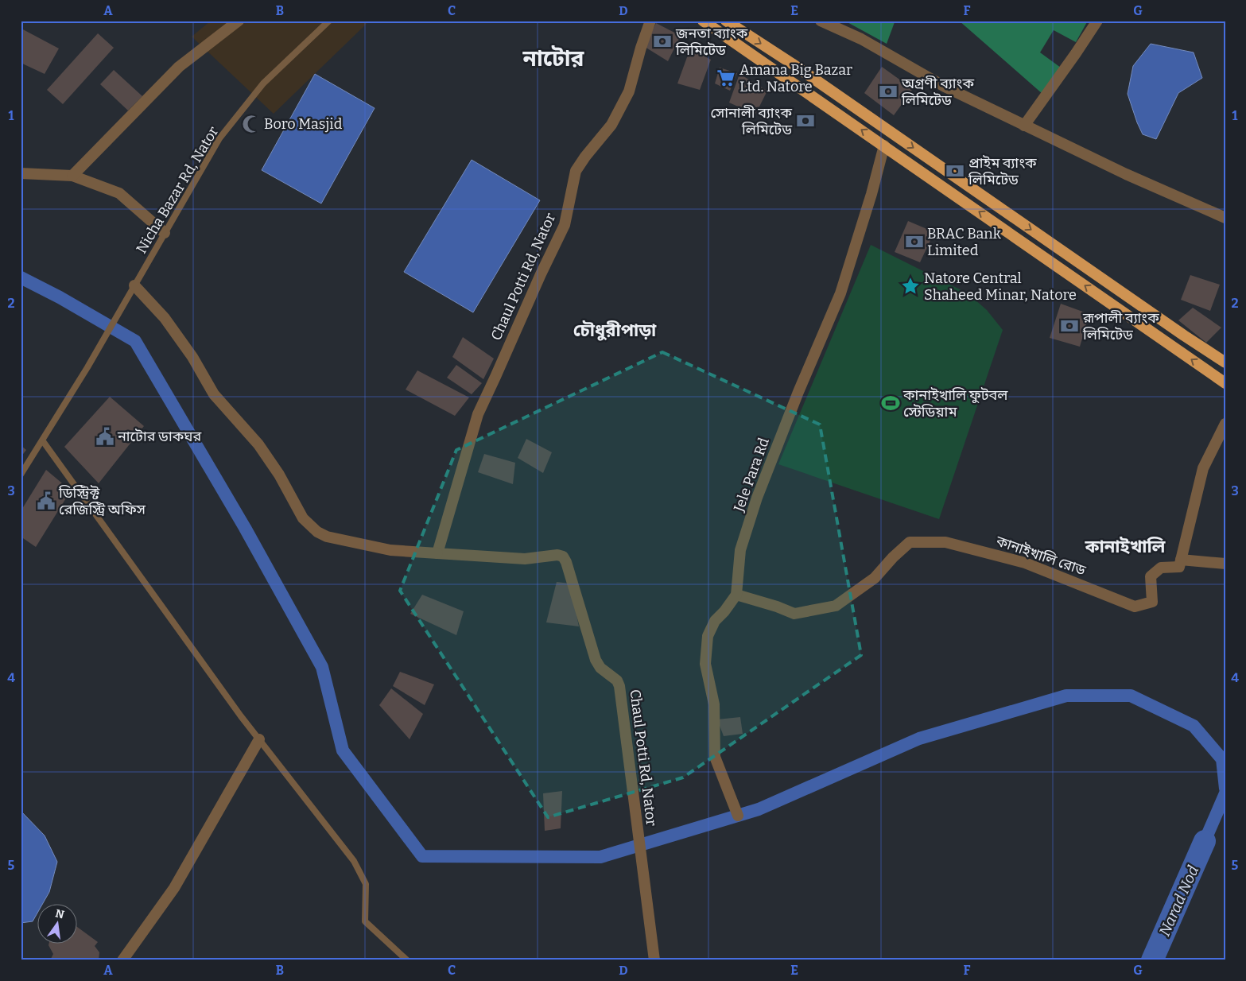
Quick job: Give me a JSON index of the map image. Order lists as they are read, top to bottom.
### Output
{
  "streets": {
    "street": ["Chaul Potti Rd, Nator", "Jele Para Rd", "কানাইখালি রোড"],
    "lane": ["Nicha Bazar Rd, Nator"]
  },
  "crossings": [
    ["Nicha Bazar Rd, Nator", "Chaul Potti Rd, Nator"],
    ["Jele Para Rd", "কানাইখালি রোড"]
  ],
  "districts": ["নাটোর", "চৌধুরীপাড়া", "কানাইখালি"],
  "water": ["Narad Nod"],
  "places": {
    "bank": [
      "জনতা ব্যাংক লিমিটেড",
      "অগ্রণী ব্যাংক লিমিটেড",
      "সোনালী ব্যাংক লিমিটেড",
      "প্রাইম ব্যাংক লিমিটেড",
      "BRAC Bank Limited",
      "রূপালী ব্যাংক লিমিটেড"
    ],
    "supermarket": ["Amana Big Bazar Ltd. Natore"],
    "mosque": ["Boro Masjid"],
    "place": ["Natore Central Shaheed Minar, Natore"],
    "sports": ["কানাইখালি ফুটবল স্টেডিয়াম"],
    "public building": ["নাটোর ডাকঘর", "ডিস্ট্রিক্ট রেজিস্ট্রি অফিস"]
  },
  "north": "top",
  "grid": {
    "columns": [
      "A",
      "B",
      "C",
      "D",
      "E",
      "F",
      "G"
    ],
    "rows": [
      "1",
      "2",
      "3",
      "4",
      "5"
    ]
  }
}
